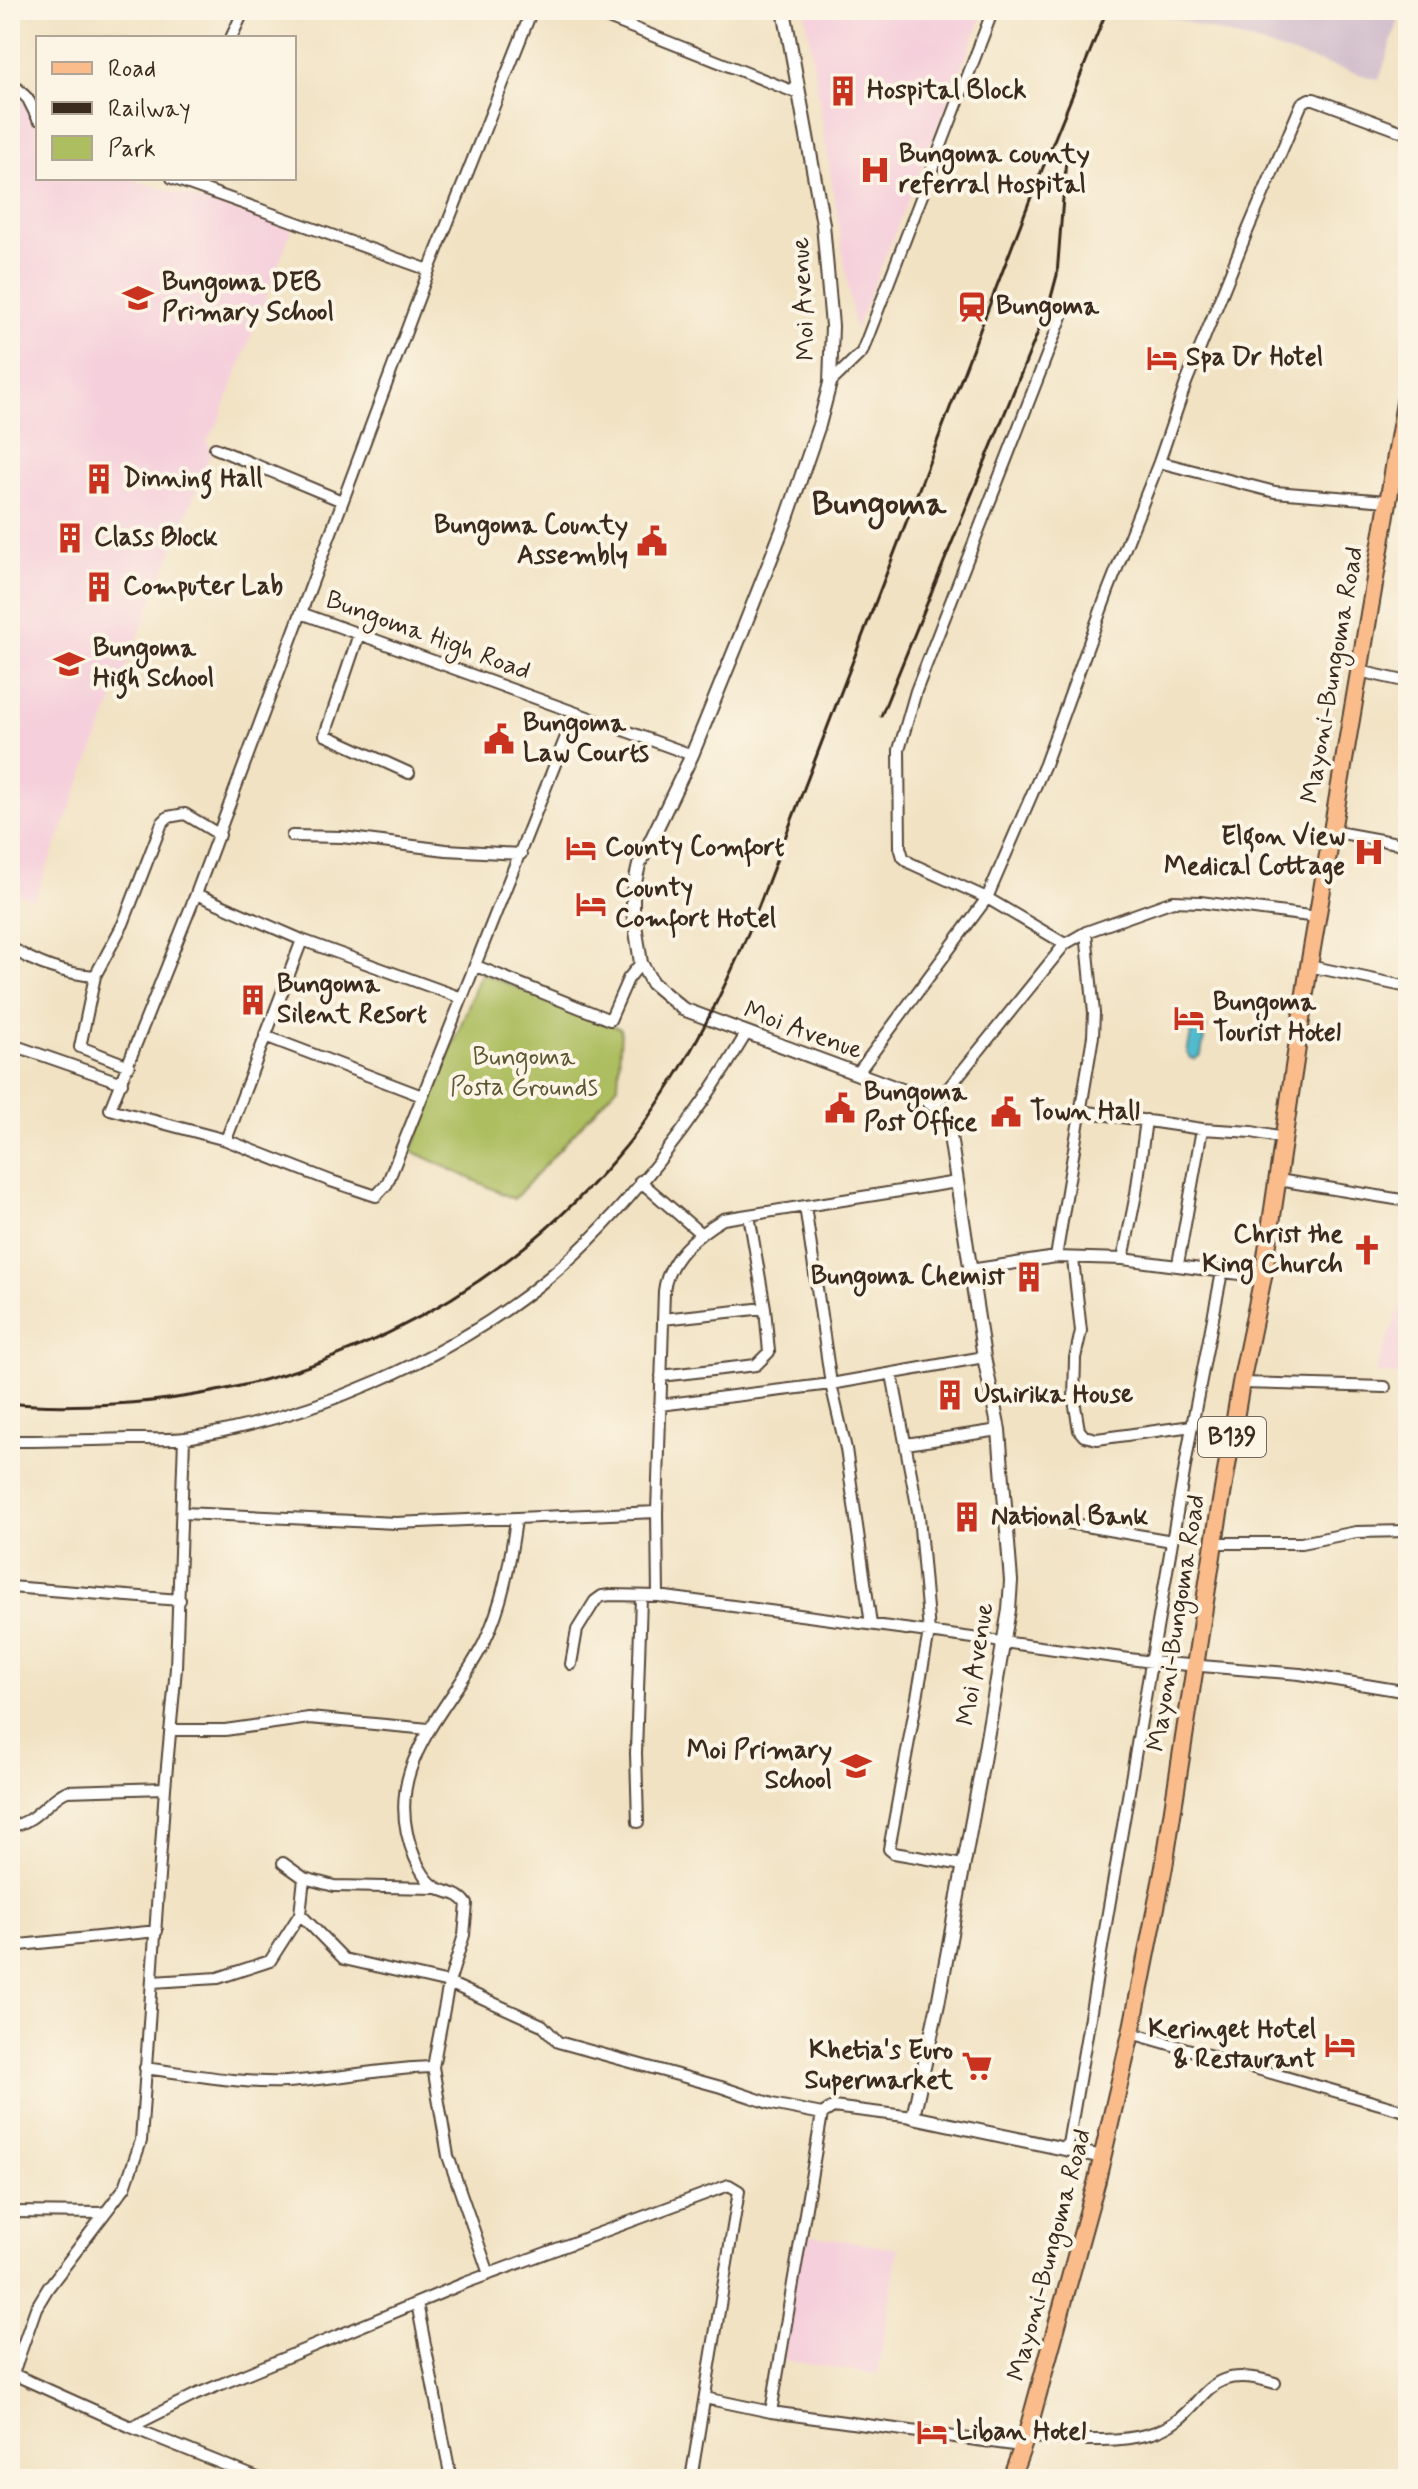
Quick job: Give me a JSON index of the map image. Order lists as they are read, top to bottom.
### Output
{
  "streets": {
    "main road": ["Mayoni-Bungoma Road", "B139"],
    "street": ["Moi Avenue", "Bungoma High Road"]
  },
  "crossings": [
    ["Moi Avenue", "Bungoma High Road"]
  ],
  "districts": ["Bungoma"],
  "parks": ["Bungoma Posta Grounds"],
  "places": {
    "building": [
      "Hospital Block",
      "Dinning Hall",
      "Class Block",
      "Computer Lab",
      "Bungoma Silent Resort",
      "Bungoma Chemist",
      "Ushirika House",
      "National Bank"
    ],
    "hospital": ["Bungoma county referral Hospital", "Elgon View Medical Cottage"],
    "school or university": ["Bungoma DEB Primary School", "Bungoma High School", "Moi Primary School"],
    "station": ["Bungoma"],
    "hotel": [
      "Spa Dr Hotel",
      "County Comfort",
      "County Comfort Hotel",
      "Bungoma Tourist Hotel",
      "Keringet Hotel & Restaurant",
      "Liban Hotel"
    ],
    "public building": [
      "Bungoma County Assembly",
      "Bungoma Law Courts",
      "Bungoma Post Office",
      "Town Hall"
    ],
    "church": ["Christ the King Church"],
    "supermarket": ["Khetia's Euro Supermarket"]
  },
  "legend": ["Road", "Railway", "Park"]
}
